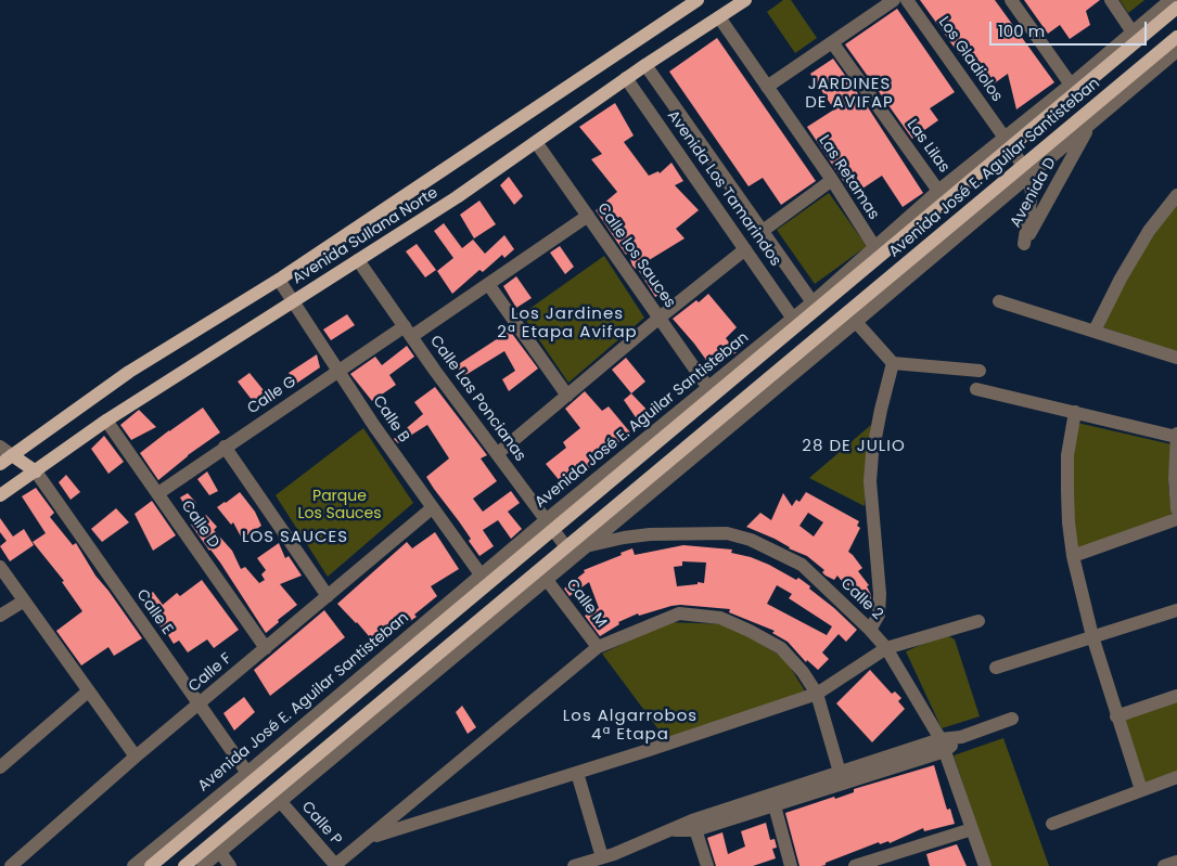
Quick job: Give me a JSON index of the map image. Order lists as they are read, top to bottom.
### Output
{
  "streets": {
    "main road": ["Avenida José E. Aguilar Santisteban", "Avenida Sullana Norte"],
    "street": [
      "Las Lilas",
      "Las Retamas",
      "Avenida Los Tamarindos",
      "Avenida D",
      "Calle los Sauces",
      "Calle G",
      "Calle Las Poncianas",
      "Calle B",
      "Calle D",
      "Calle 2",
      "Calle M",
      "Calle E",
      "Calle F",
      "Calle P"
    ]
  },
  "crossings": [
    ["Las Lilas", "Avenida José E. Aguilar Santisteban"],
    ["Avenida José E. Aguilar Santisteban", "Las Retamas"],
    ["Avenida José E. Aguilar Santisteban", "Avenida Los Tamarindos"],
    ["Avenida José E. Aguilar Santisteban", "Avenida D"],
    ["Avenida José E. Aguilar Santisteban", "Calle los Sauces"],
    ["Avenida José E. Aguilar Santisteban", "Calle Las Poncianas"],
    ["Avenida José E. Aguilar Santisteban", "Calle B"],
    ["Avenida José E. Aguilar Santisteban", "Calle 2"],
    ["Avenida José E. Aguilar Santisteban", "Calle M"],
    ["Avenida José E. Aguilar Santisteban", "Calle E"],
    ["Avenida José E. Aguilar Santisteban", "Calle P"],
    ["Las Retamas", "Avenida Sullana Norte"],
    ["Avenida Los Tamarindos", "Avenida Sullana Norte"],
    ["Avenida Sullana Norte", "Calle los Sauces"],
    ["Avenida Sullana Norte", "Calle Las Poncianas"],
    ["Avenida Sullana Norte", "Calle B"],
    ["Avenida Sullana Norte", "Calle D"],
    ["Avenida Sullana Norte", "Calle E"],
    ["Calle los Sauces", "Calle G"],
    ["Calle G", "Calle Las Poncianas"],
    ["Calle G", "Calle B"],
    ["Calle G", "Calle D"],
    ["Calle Las Poncianas", "Calle 2"],
    ["Calle B", "Calle F"],
    ["Calle D", "Calle F"],
    ["Calle E", "Calle F"]
  ],
  "districts": [
    "JARDINES DE AVIFAP",
    "Los Jardines 2ª Etapa Avifap",
    "28 DE JULIO",
    "LOS SAUCES",
    "Los Algarrobos 4ª Etapa"
  ],
  "parks": ["Parque Los Sauces"],
  "scale_bar": "100 m"
}
